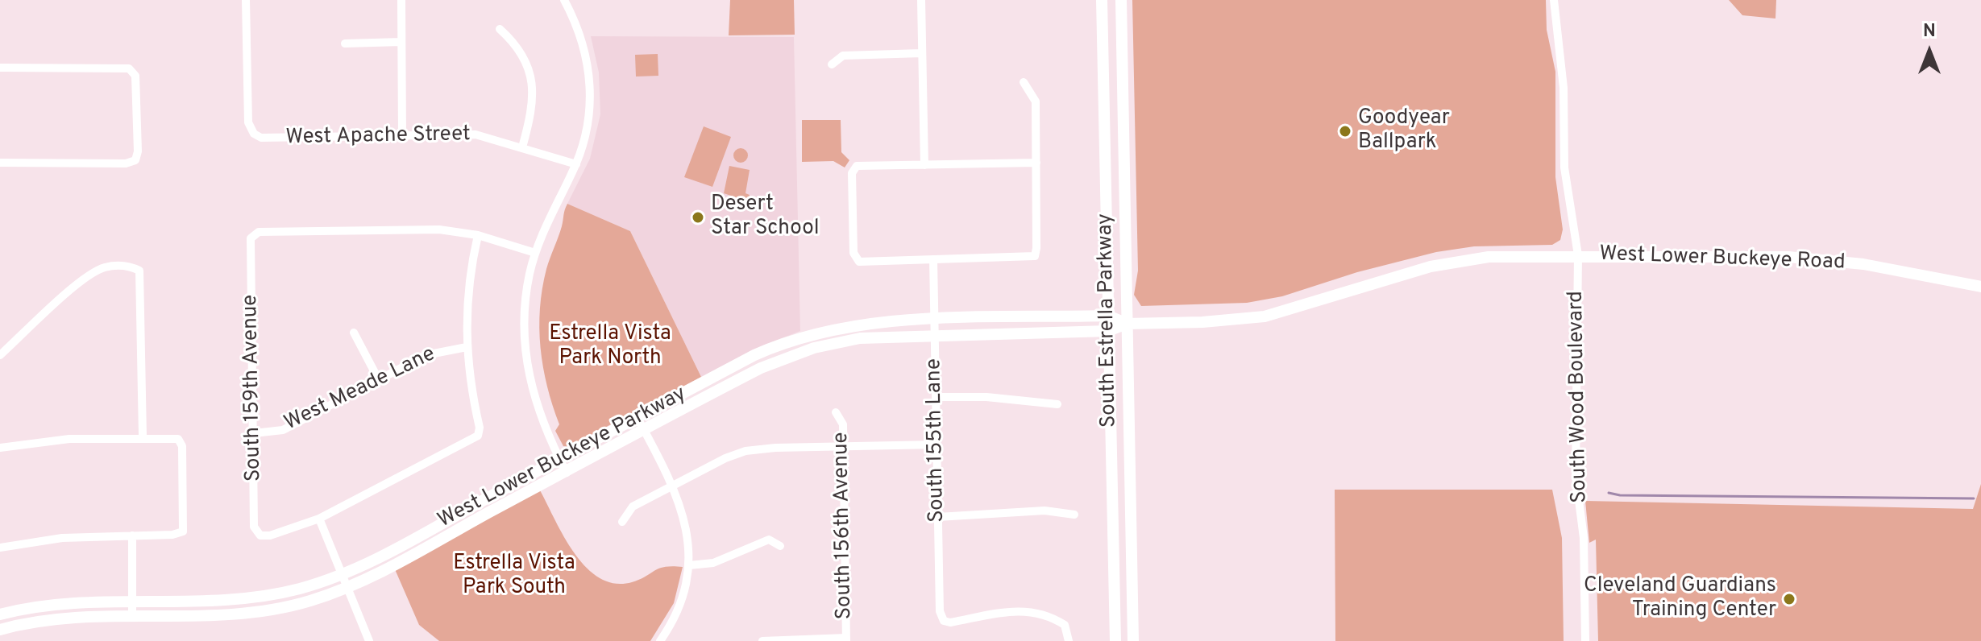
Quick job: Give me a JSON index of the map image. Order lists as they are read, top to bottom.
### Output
{
  "streets": {
    "main road": ["West Lower Buckeye Road", "South Estrella Parkway", "West Lower Buckeye Parkway"],
    "street": [
      "West Apache Street",
      "South 159th Avenue",
      "West Meade Lane",
      "South Wood Boulevard",
      "South 155th Lane",
      "South 156th Avenue"
    ]
  },
  "crossings": [
    ["West Lower Buckeye Road", "South Wood Boulevard"],
    ["West Lower Buckeye Road", "West Lower Buckeye Parkway"],
    ["South Estrella Parkway", "West Lower Buckeye Parkway"],
    ["South 159th Avenue", "West Meade Lane"],
    ["South Wood Boulevard", "West Lower Buckeye Parkway"],
    ["South 155th Lane", "West Lower Buckeye Parkway"]
  ],
  "parks": ["Estrella Vista Park North", "Estrella Vista Park South"],
  "places": ["Goodyear Ballpark", "Desert Star School", "Cleveland Guardians Training Center"],
  "north": "top"
}
